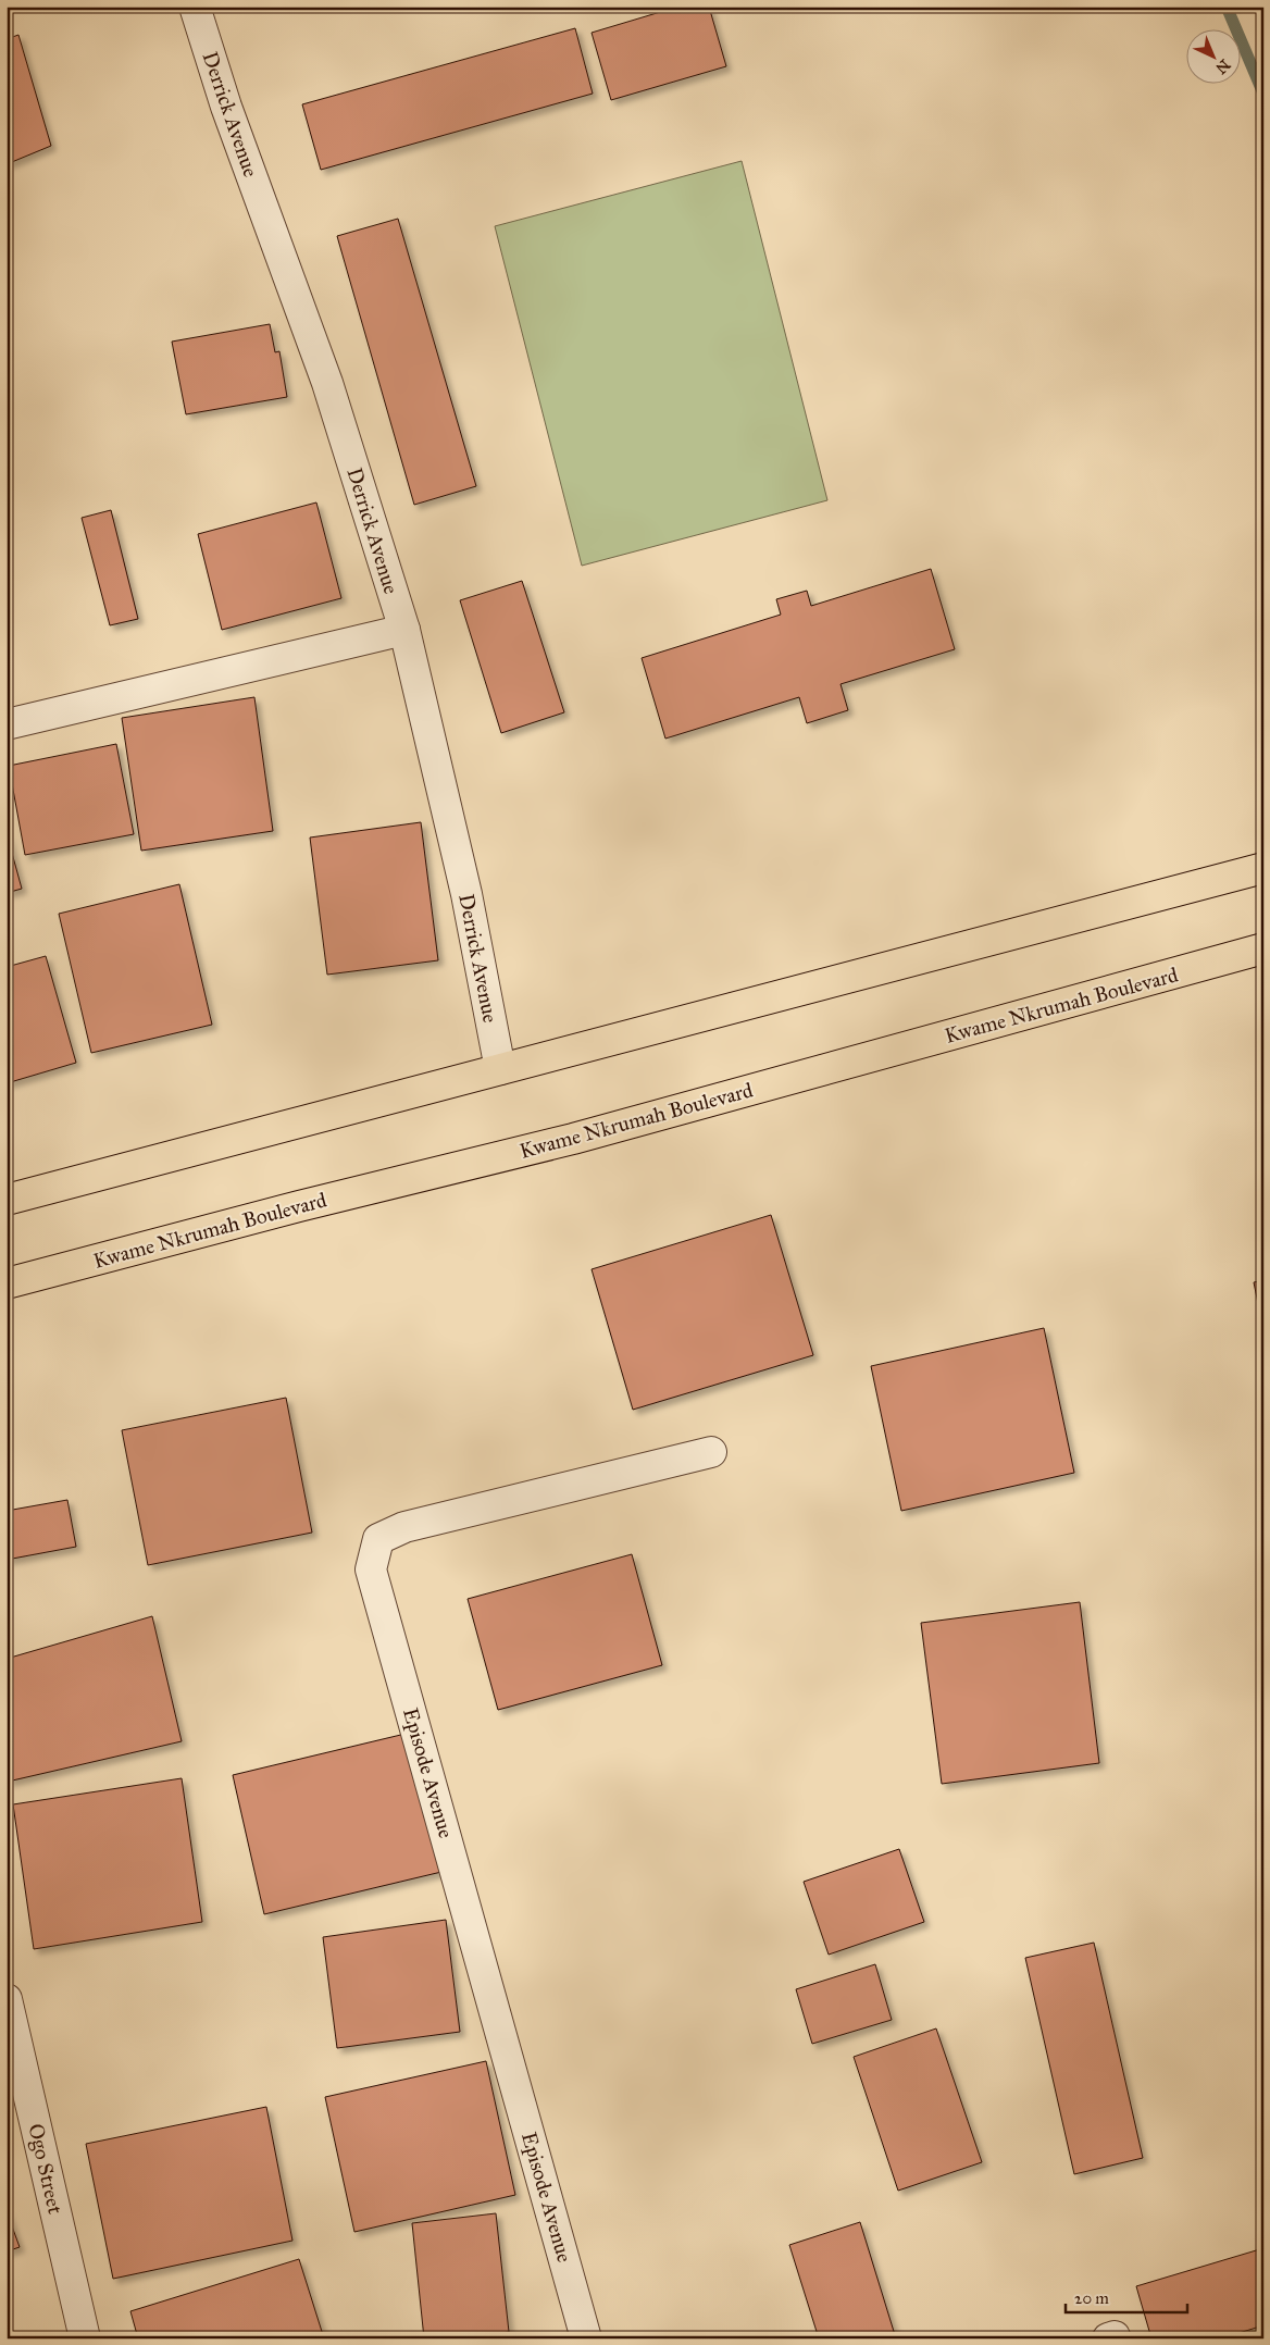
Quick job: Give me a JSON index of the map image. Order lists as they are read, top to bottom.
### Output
{
  "streets": {
    "highway": ["Kwame Nkrumah Boulevard"],
    "street": ["Derrick Avenue", "Episode Avenue", "Ogo Street"]
  },
  "scale_bar": "20 m",
  "north": "bottom right"
}
